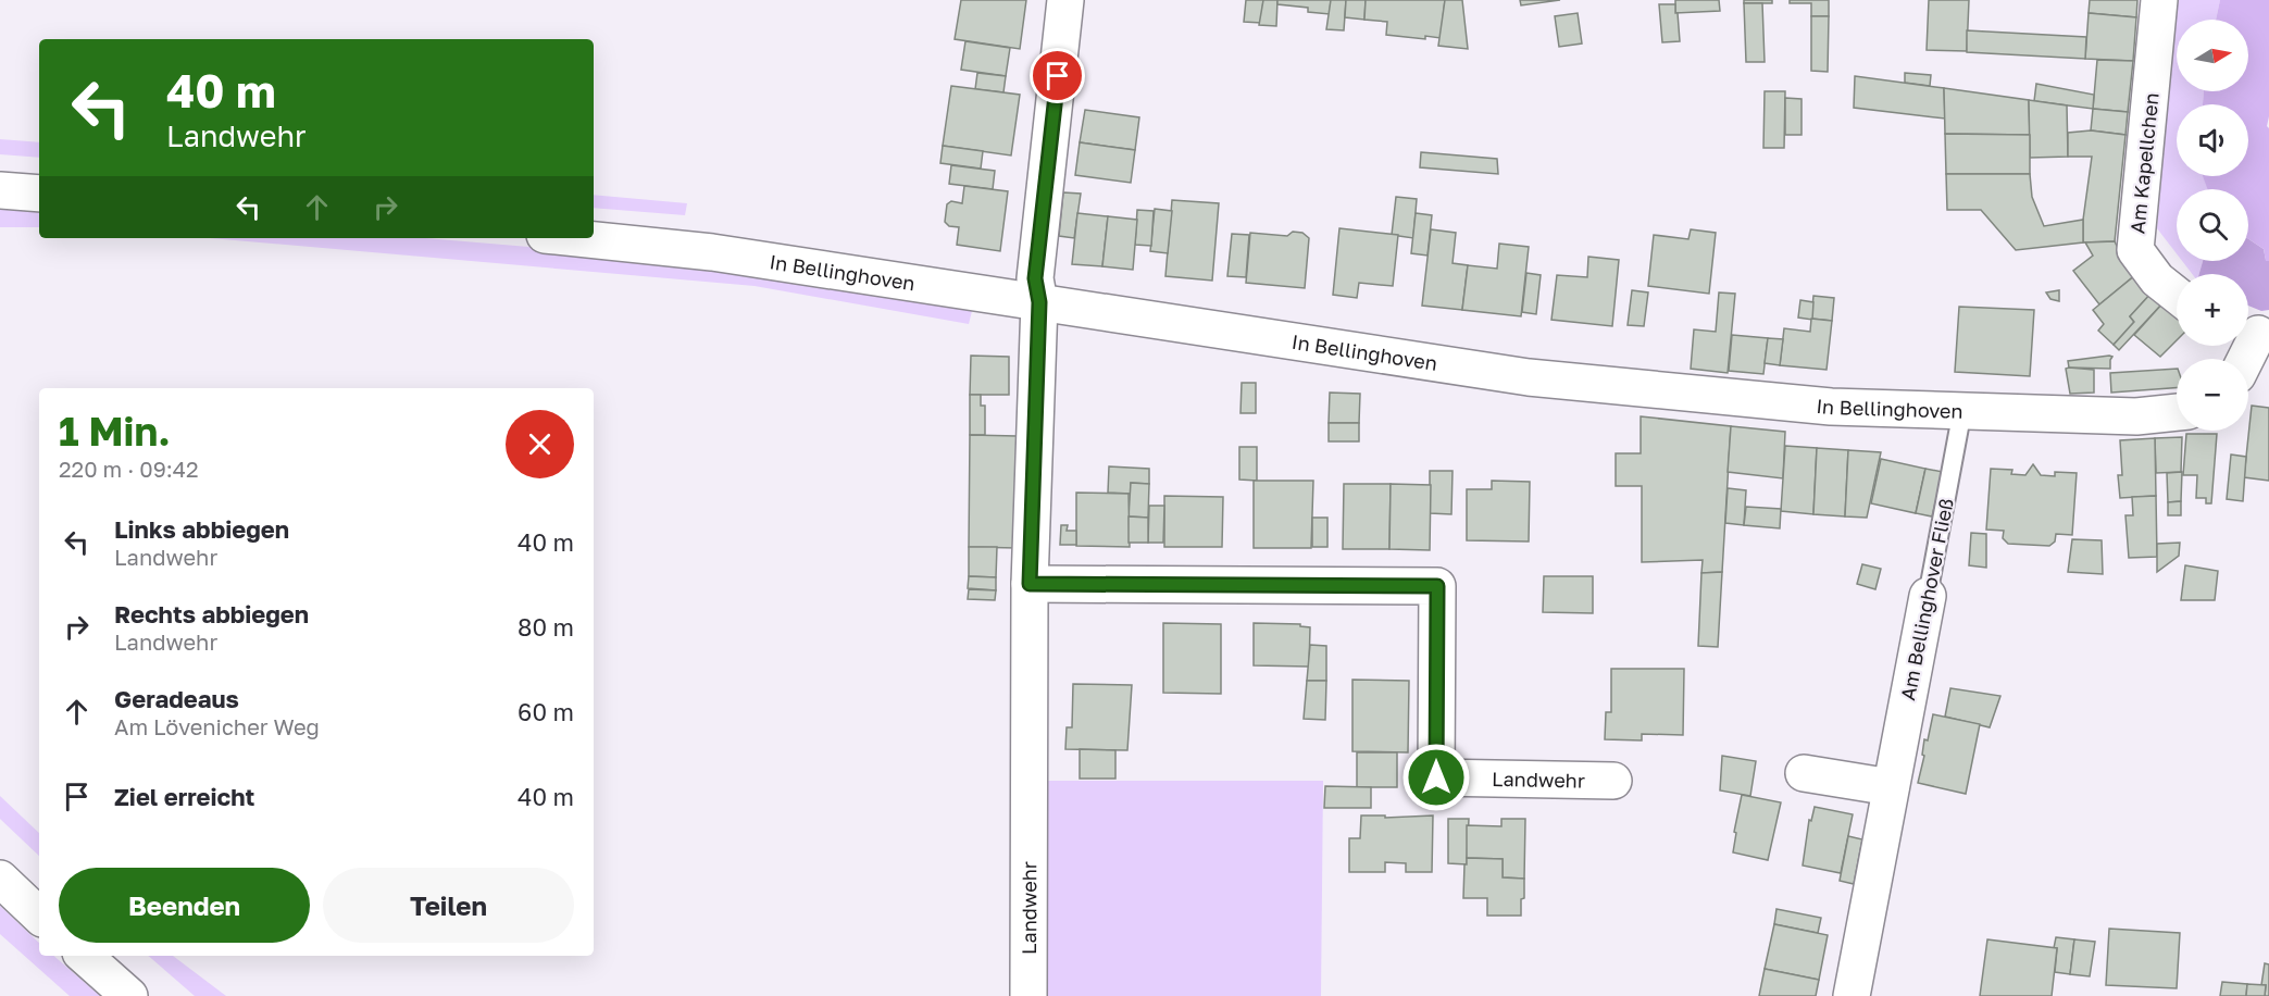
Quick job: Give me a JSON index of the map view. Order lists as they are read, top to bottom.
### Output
{
  "streets": {
    "street": [
      "Am Kapellchen",
      "In Bellinghoven",
      "Am Bellinghover Fließ",
      "Landwehr"
    ]
  },
  "crossings": [
    ["In Bellinghoven", "Am Bellinghover Fließ"],
    ["In Bellinghoven", "Landwehr"]
  ],
  "north": "right",
  "page": {
    "map_buttons": ["+", "−"],
    "turn": ["40 m", "Landwehr"],
    "heading": ["1 Min.", "220 m · 09:42"],
    "list": [
      {
        "name": "Links abbiegen",
        "note": "Landwehr",
        "value": "40 m"
      },
      {
        "name": "Rechts abbiegen",
        "note": "Landwehr",
        "value": "80 m"
      },
      {
        "name": "Geradeaus",
        "note": "Am Lövenicher Weg",
        "value": "60 m"
      },
      {
        "name": "Ziel erreicht",
        "value": "40 m"
      }
    ],
    "buttons": ["Beenden", "Teilen"]
  }
}
